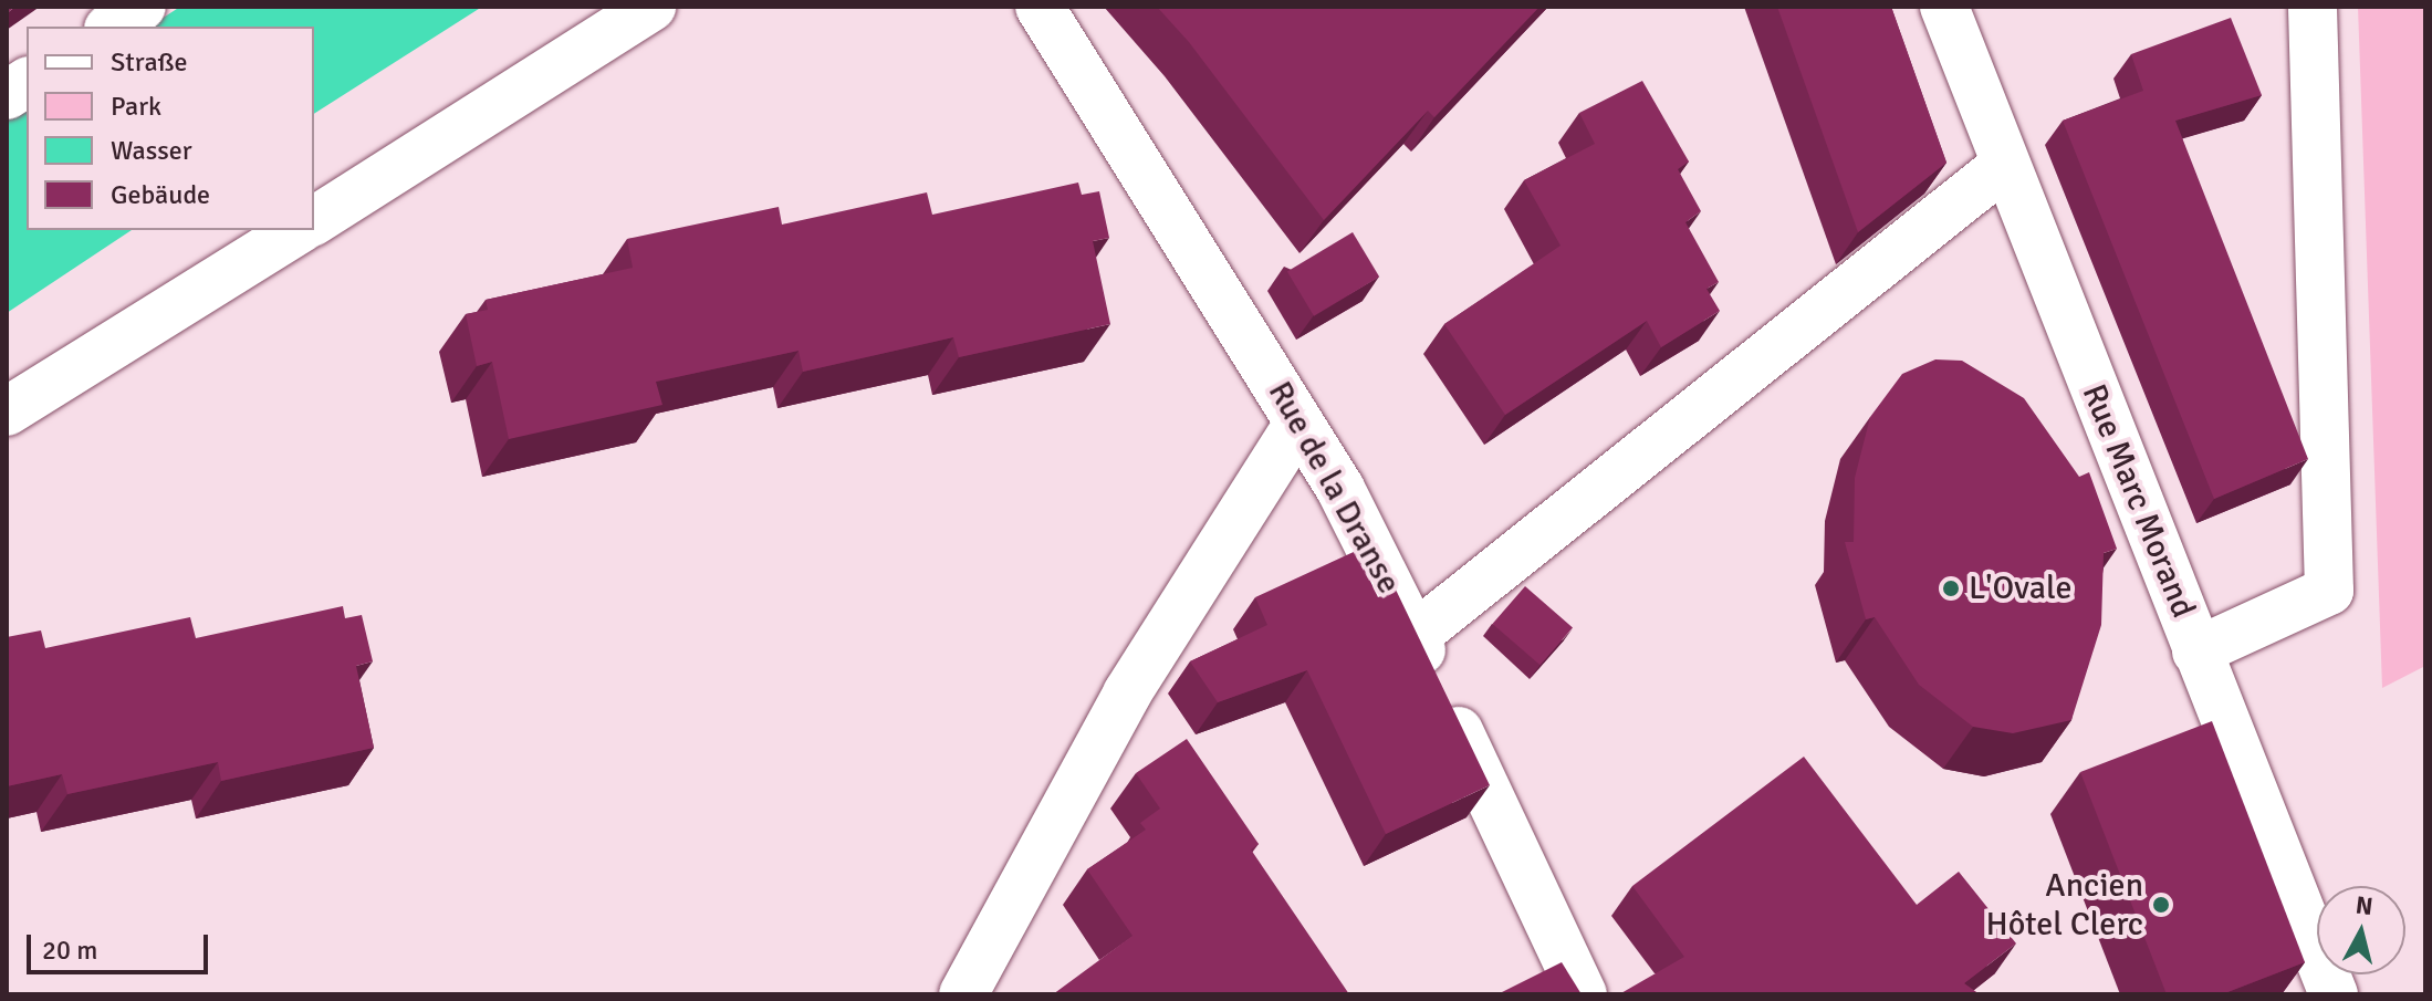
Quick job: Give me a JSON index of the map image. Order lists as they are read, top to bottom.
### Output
{
  "streets": {
    "street": ["Rue de la Dranse", "Rue Marc Morand"]
  },
  "places": ["L'Ovale", "Ancien Hôtel Clerc"],
  "legend": [
    "Straße",
    "Park",
    "Wasser",
    "Gebäude"
  ],
  "scale_bar": "20 m",
  "north": "top"
}
